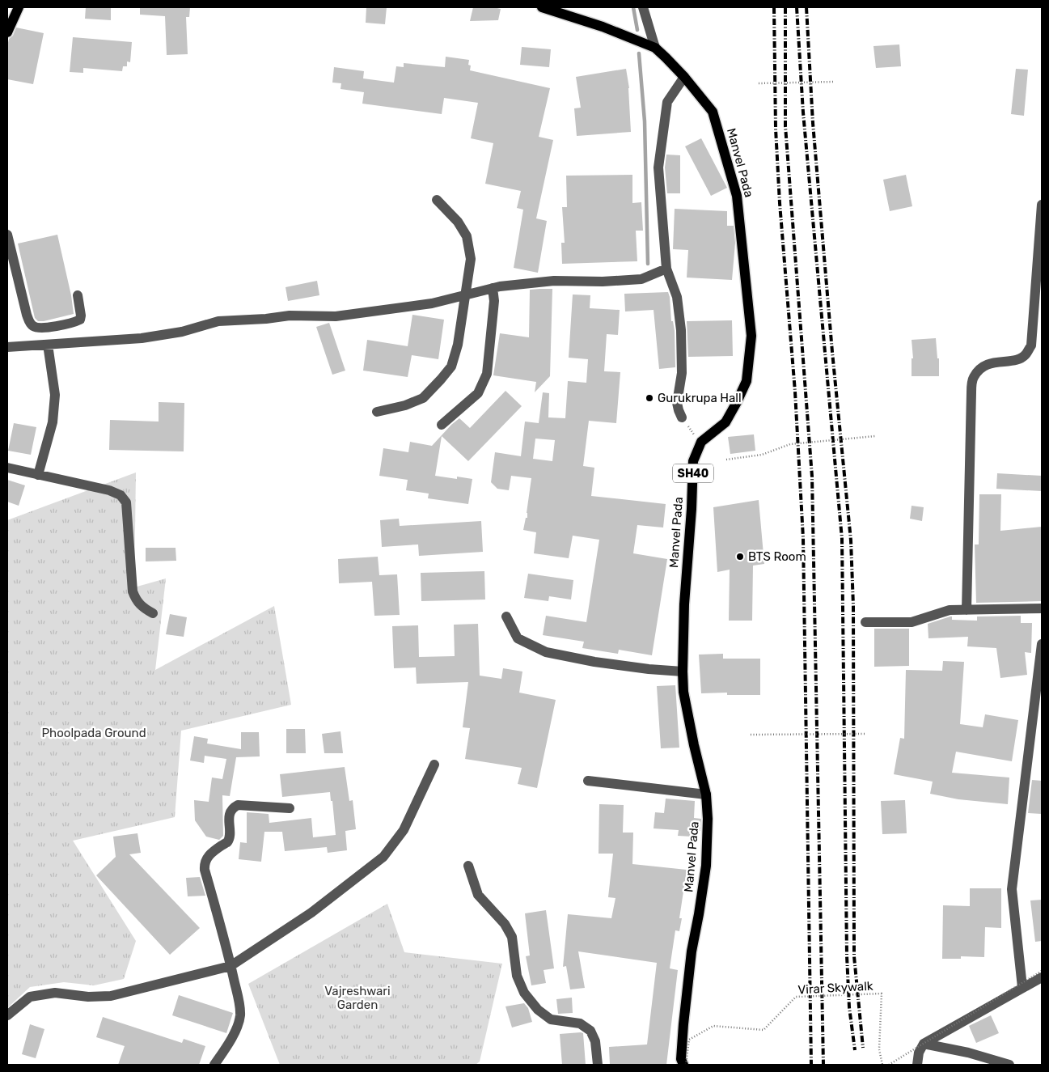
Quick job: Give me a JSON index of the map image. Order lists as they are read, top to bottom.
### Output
{
  "streets": {
    "main road": ["Manvel Pada", "SH40"],
    "path": ["Virar Skywalk"]
  },
  "crossings": [
    ["Manvel Pada", "Virar Skywalk"]
  ],
  "parks": ["Phoolpada Ground", "Vajreshwari Garden"],
  "places": ["Gurukrupa Hall", "BTS Room"]
}
